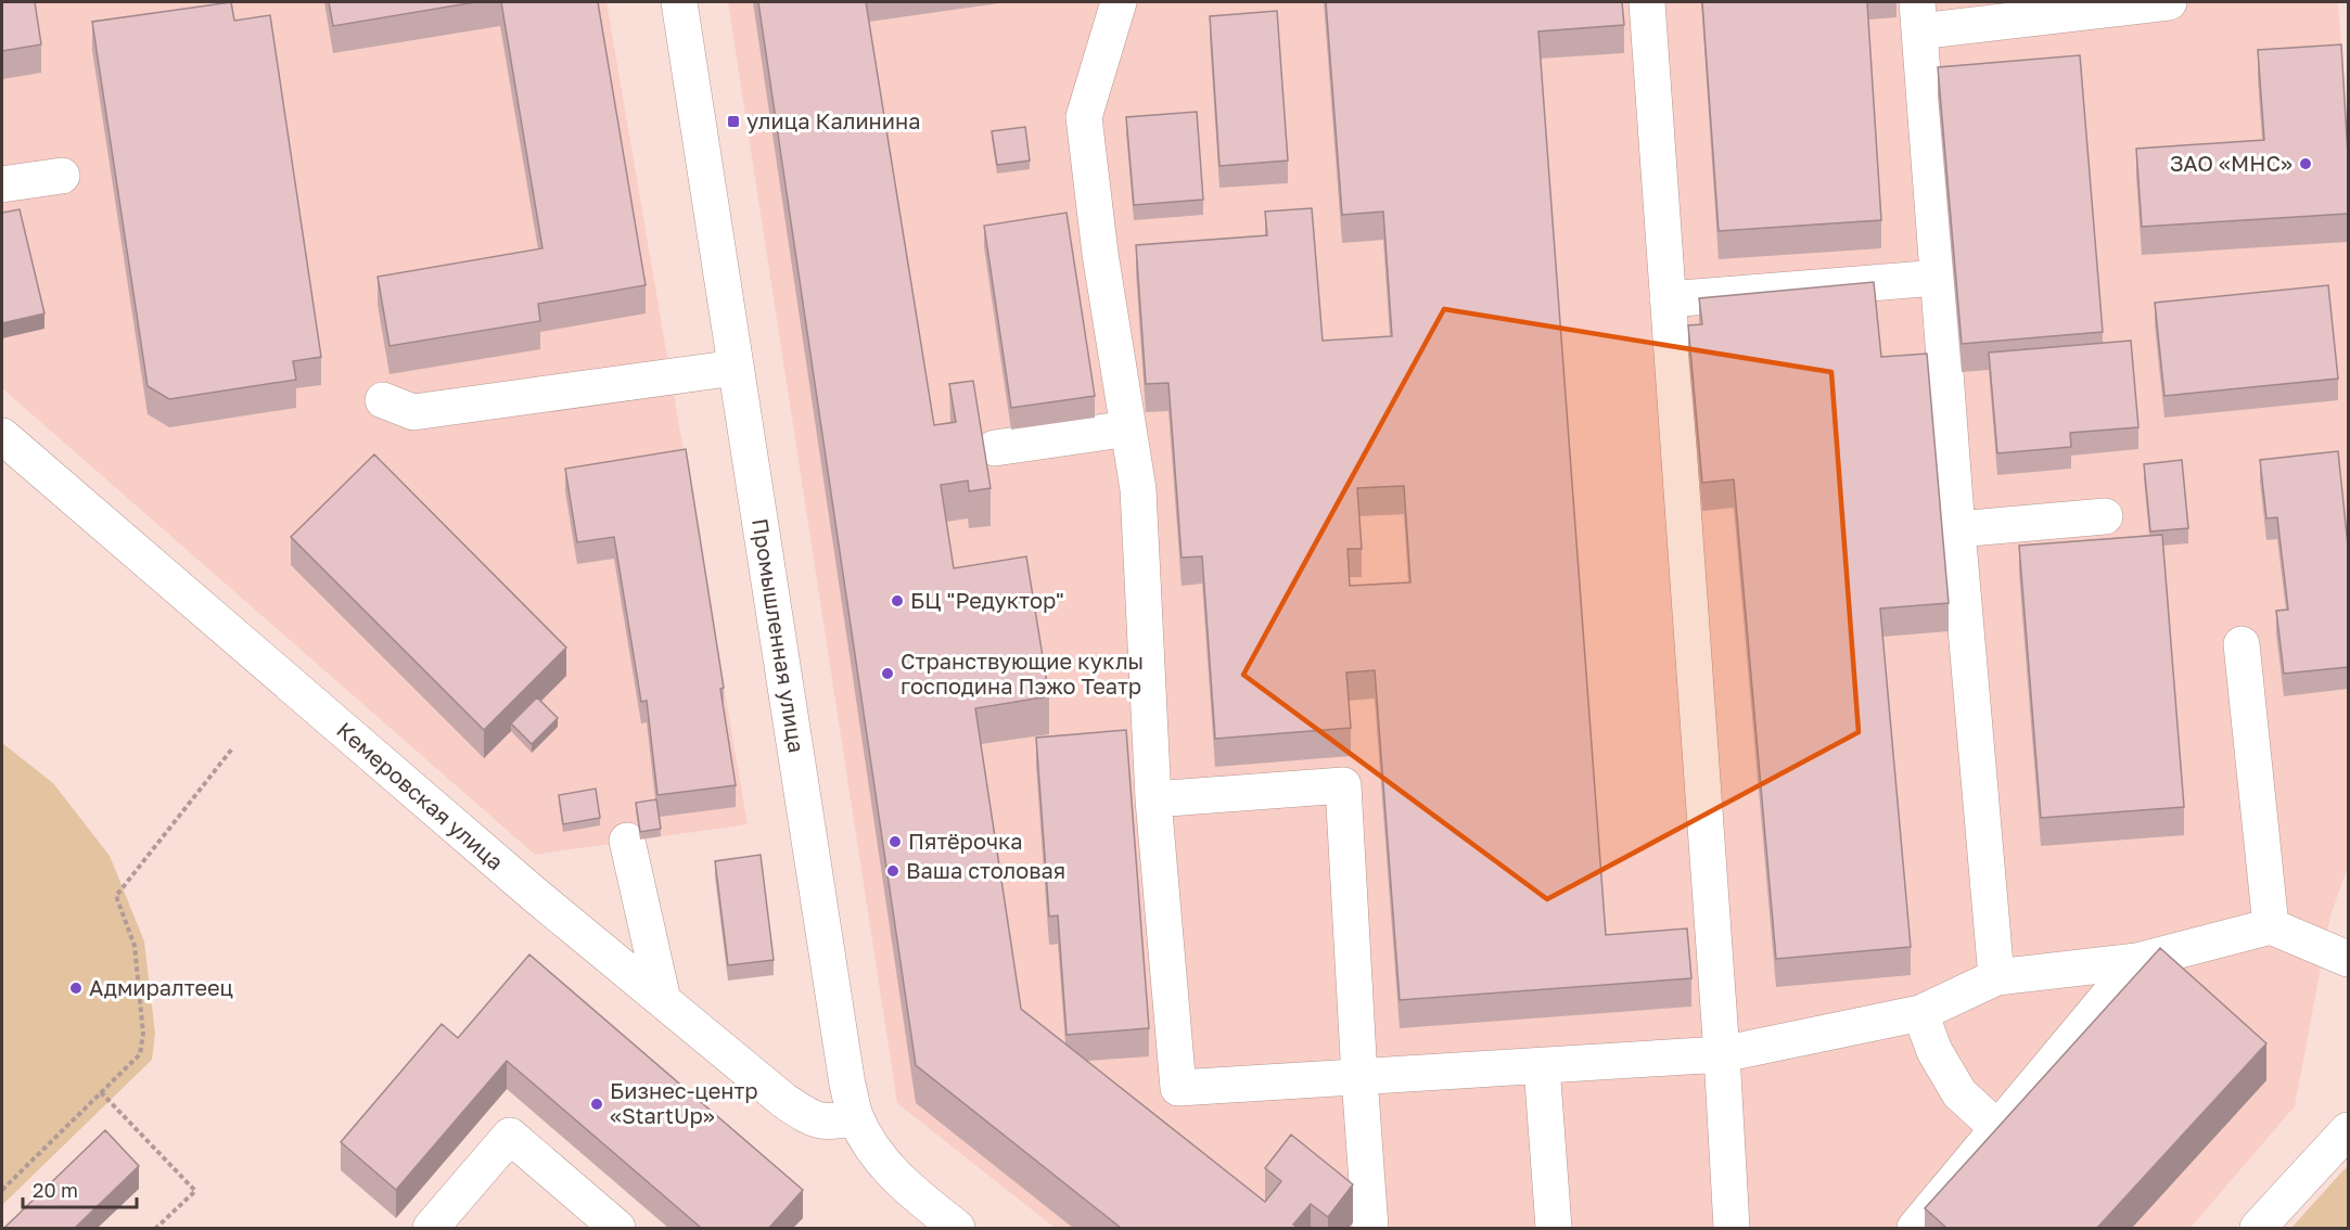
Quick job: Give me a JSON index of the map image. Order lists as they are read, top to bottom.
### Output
{
  "streets": {
    "street": ["Промышленная улица", "Кемеровская улица"]
  },
  "crossings": [
    ["Промышленная улица", "Кемеровская улица"]
  ],
  "places": {
    "transit": ["улица Калинина"],
    "other": [
      "ЗАО «МНС»",
      "БЦ \"Редуктор\"",
      "Странствующие куклы господина Пэжо Театр",
      "Пятёрочка",
      "Ваша столовая",
      "Адмиралтеец",
      "Бизнес-центр «StartUp»"
    ]
  },
  "scale_bar": "20 m"
}
